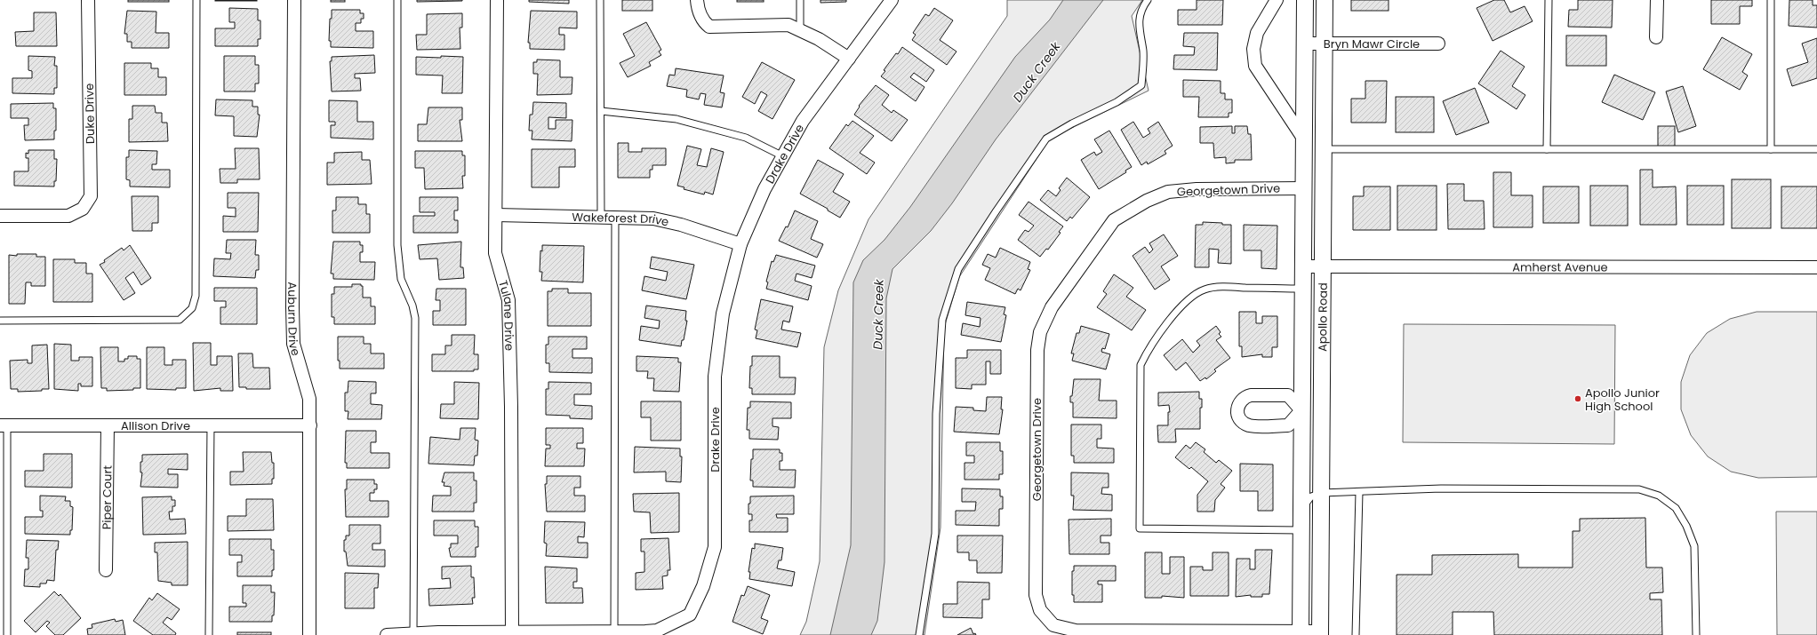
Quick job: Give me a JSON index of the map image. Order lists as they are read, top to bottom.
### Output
{
  "streets": {
    "street": [
      "Bryn Mawr Circle",
      "Duke Drive",
      "Drake Drive",
      "Georgetown Drive",
      "Wakeforest Drive",
      "Amherst Avenue",
      "Tulane Drive",
      "Auburn Drive",
      "Apollo Road",
      "Allison Drive",
      "Piper Court"
    ]
  },
  "crossings": [
    ["Bryn Mawr Circle", "Apollo Road"],
    ["Drake Drive", "Wakeforest Drive"],
    ["Drake Drive", "Tulane Drive"],
    ["Georgetown Drive", "Apollo Road"],
    ["Wakeforest Drive", "Tulane Drive"],
    ["Amherst Avenue", "Apollo Road"],
    ["Auburn Drive", "Allison Drive"],
    ["Allison Drive", "Piper Court"]
  ],
  "water": ["Duck Creek"],
  "places": ["Apollo Junior High School"]
}
